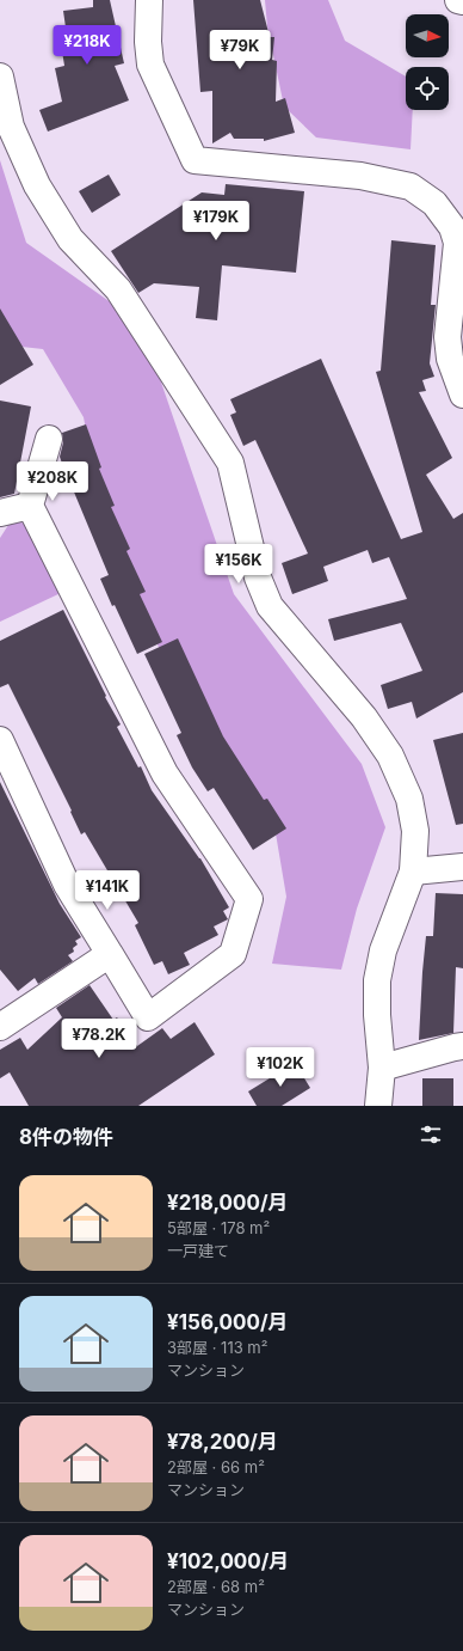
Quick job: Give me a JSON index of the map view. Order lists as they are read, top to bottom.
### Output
{
  "north": "right",
  "page": {
    "price": [
      "¥218K",
      "¥79K",
      "¥179K",
      "¥208K",
      "¥156K",
      "¥141K",
      "¥78.2K",
      "¥102K"
    ],
    "heading": "8件の物件",
    "list": [
      {
        "name": "¥218,000/月",
        "note": "5部屋 · 178 m² · 一戸建て"
      },
      {
        "name": "¥156,000/月",
        "note": "3部屋 · 113 m² · マンション"
      },
      {
        "name": "¥78,200/月",
        "note": "2部屋 · 66 m² · マンション"
      },
      {
        "name": "¥102,000/月",
        "note": "2部屋 · 68 m² · マンション"
      }
    ]
  }
}
